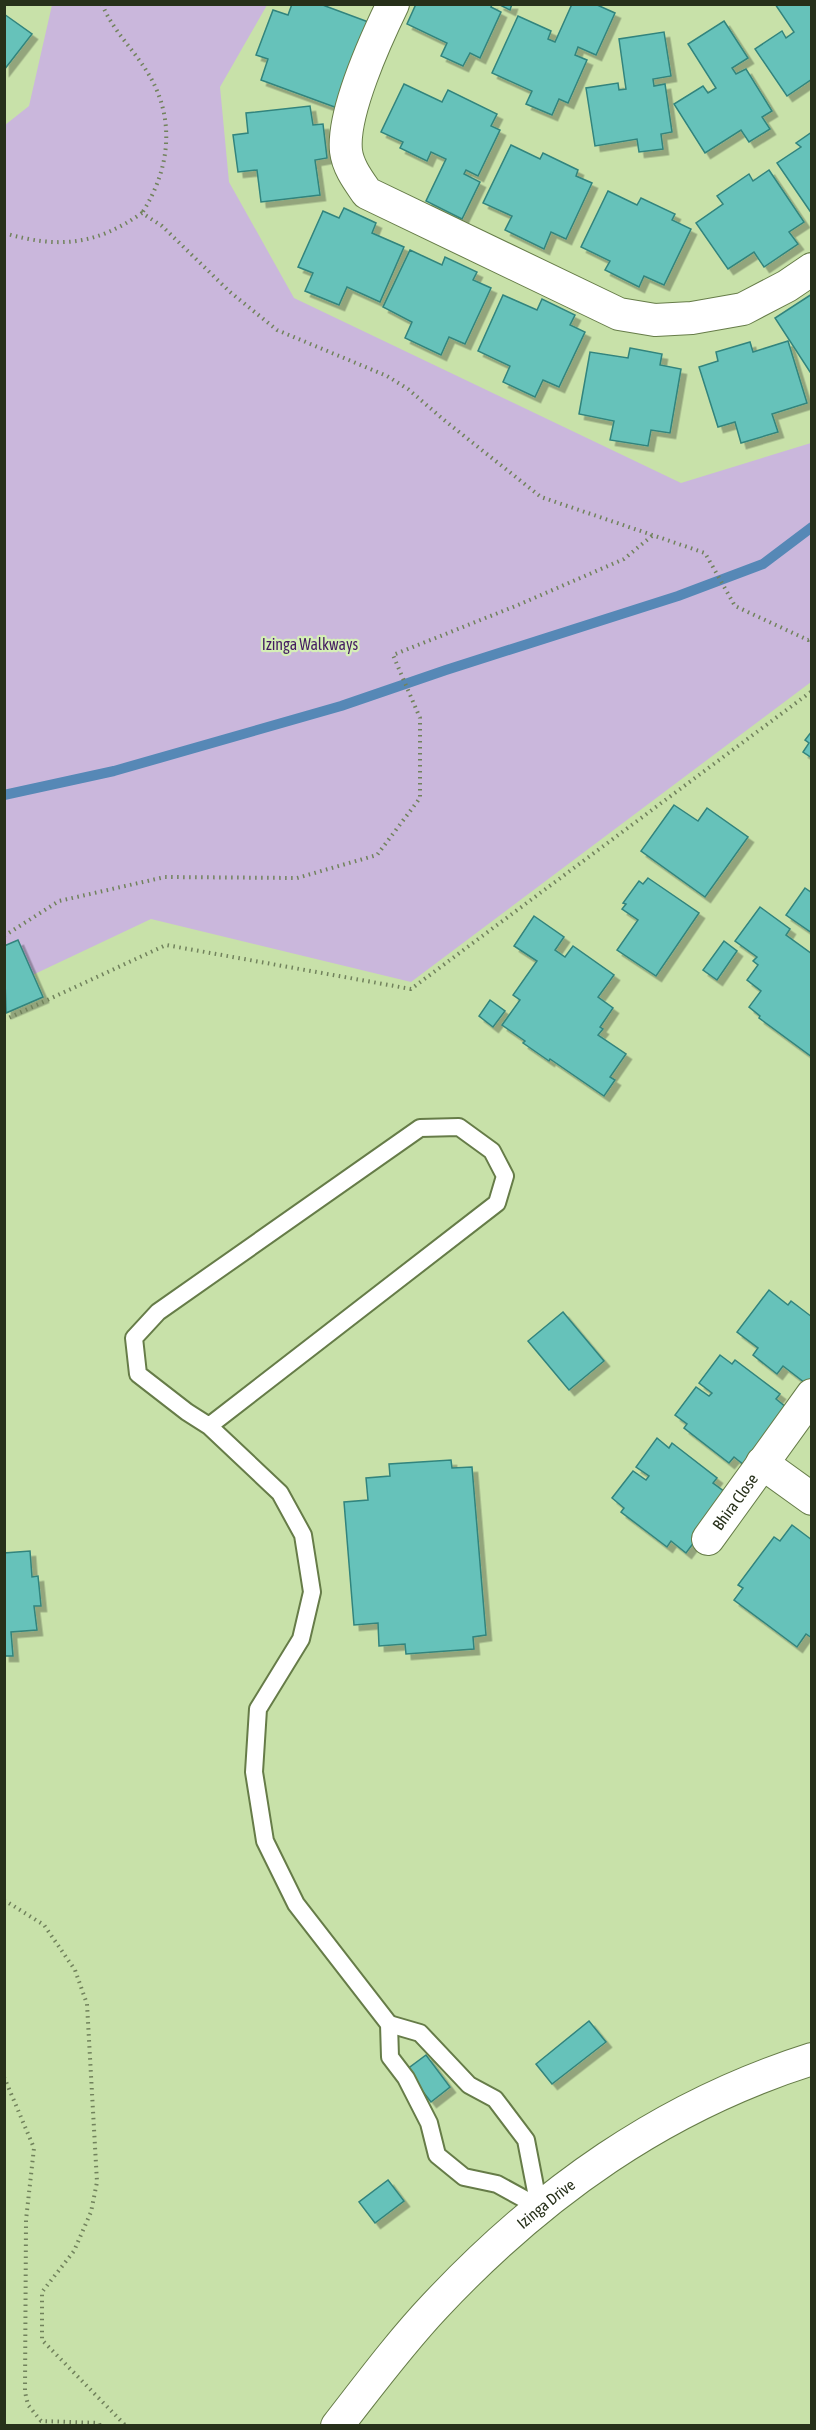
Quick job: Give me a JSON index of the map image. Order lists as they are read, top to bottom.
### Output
{
  "streets": {
    "street": ["Bhira Close", "Izinga Drive"]
  },
  "parks": ["Izinga Walkways"]
}
